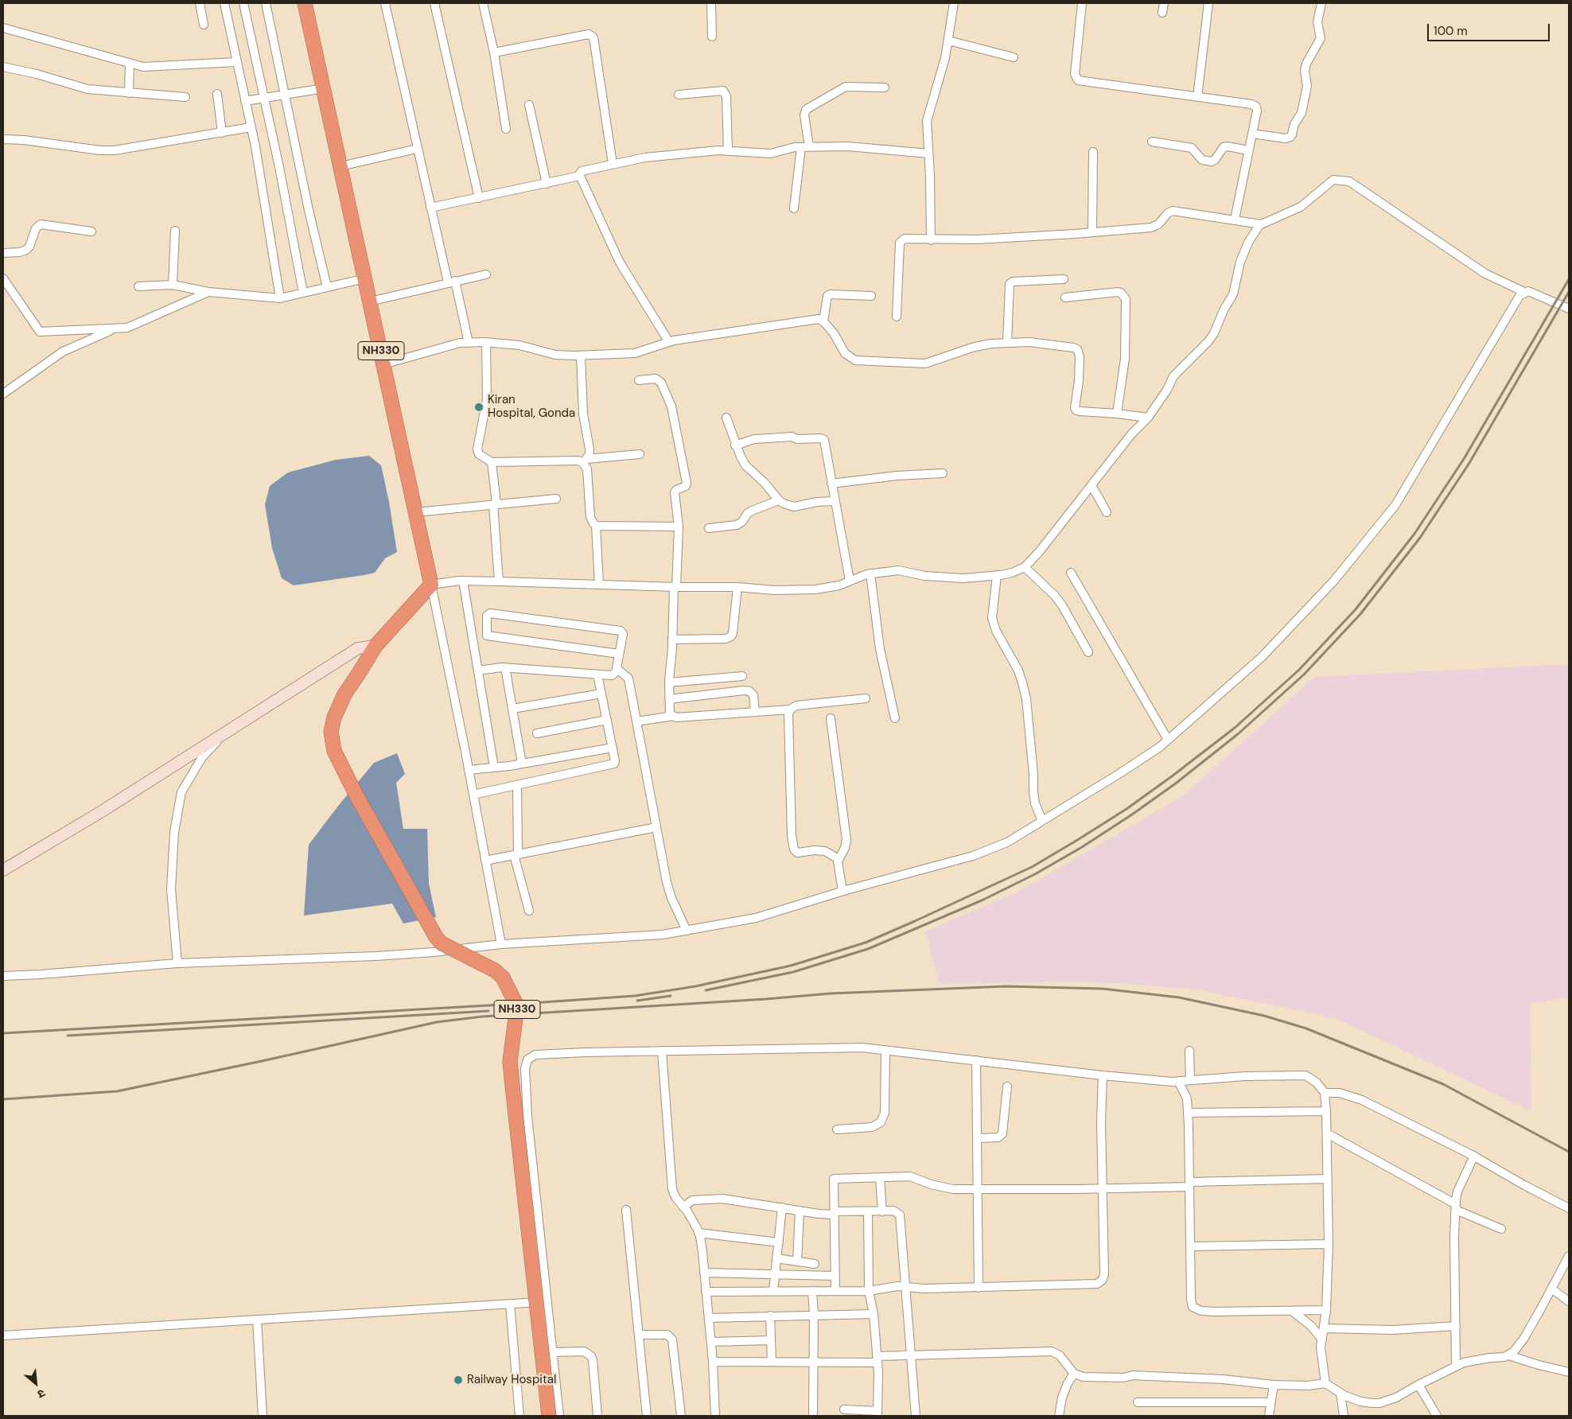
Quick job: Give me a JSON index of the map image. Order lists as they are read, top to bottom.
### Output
{
  "streets": {
    "highway": ["NH330"]
  },
  "places": ["Kiran Hospital, Gonda", "Railway Hospital"],
  "scale_bar": "100 m",
  "north": "bottom right"
}
